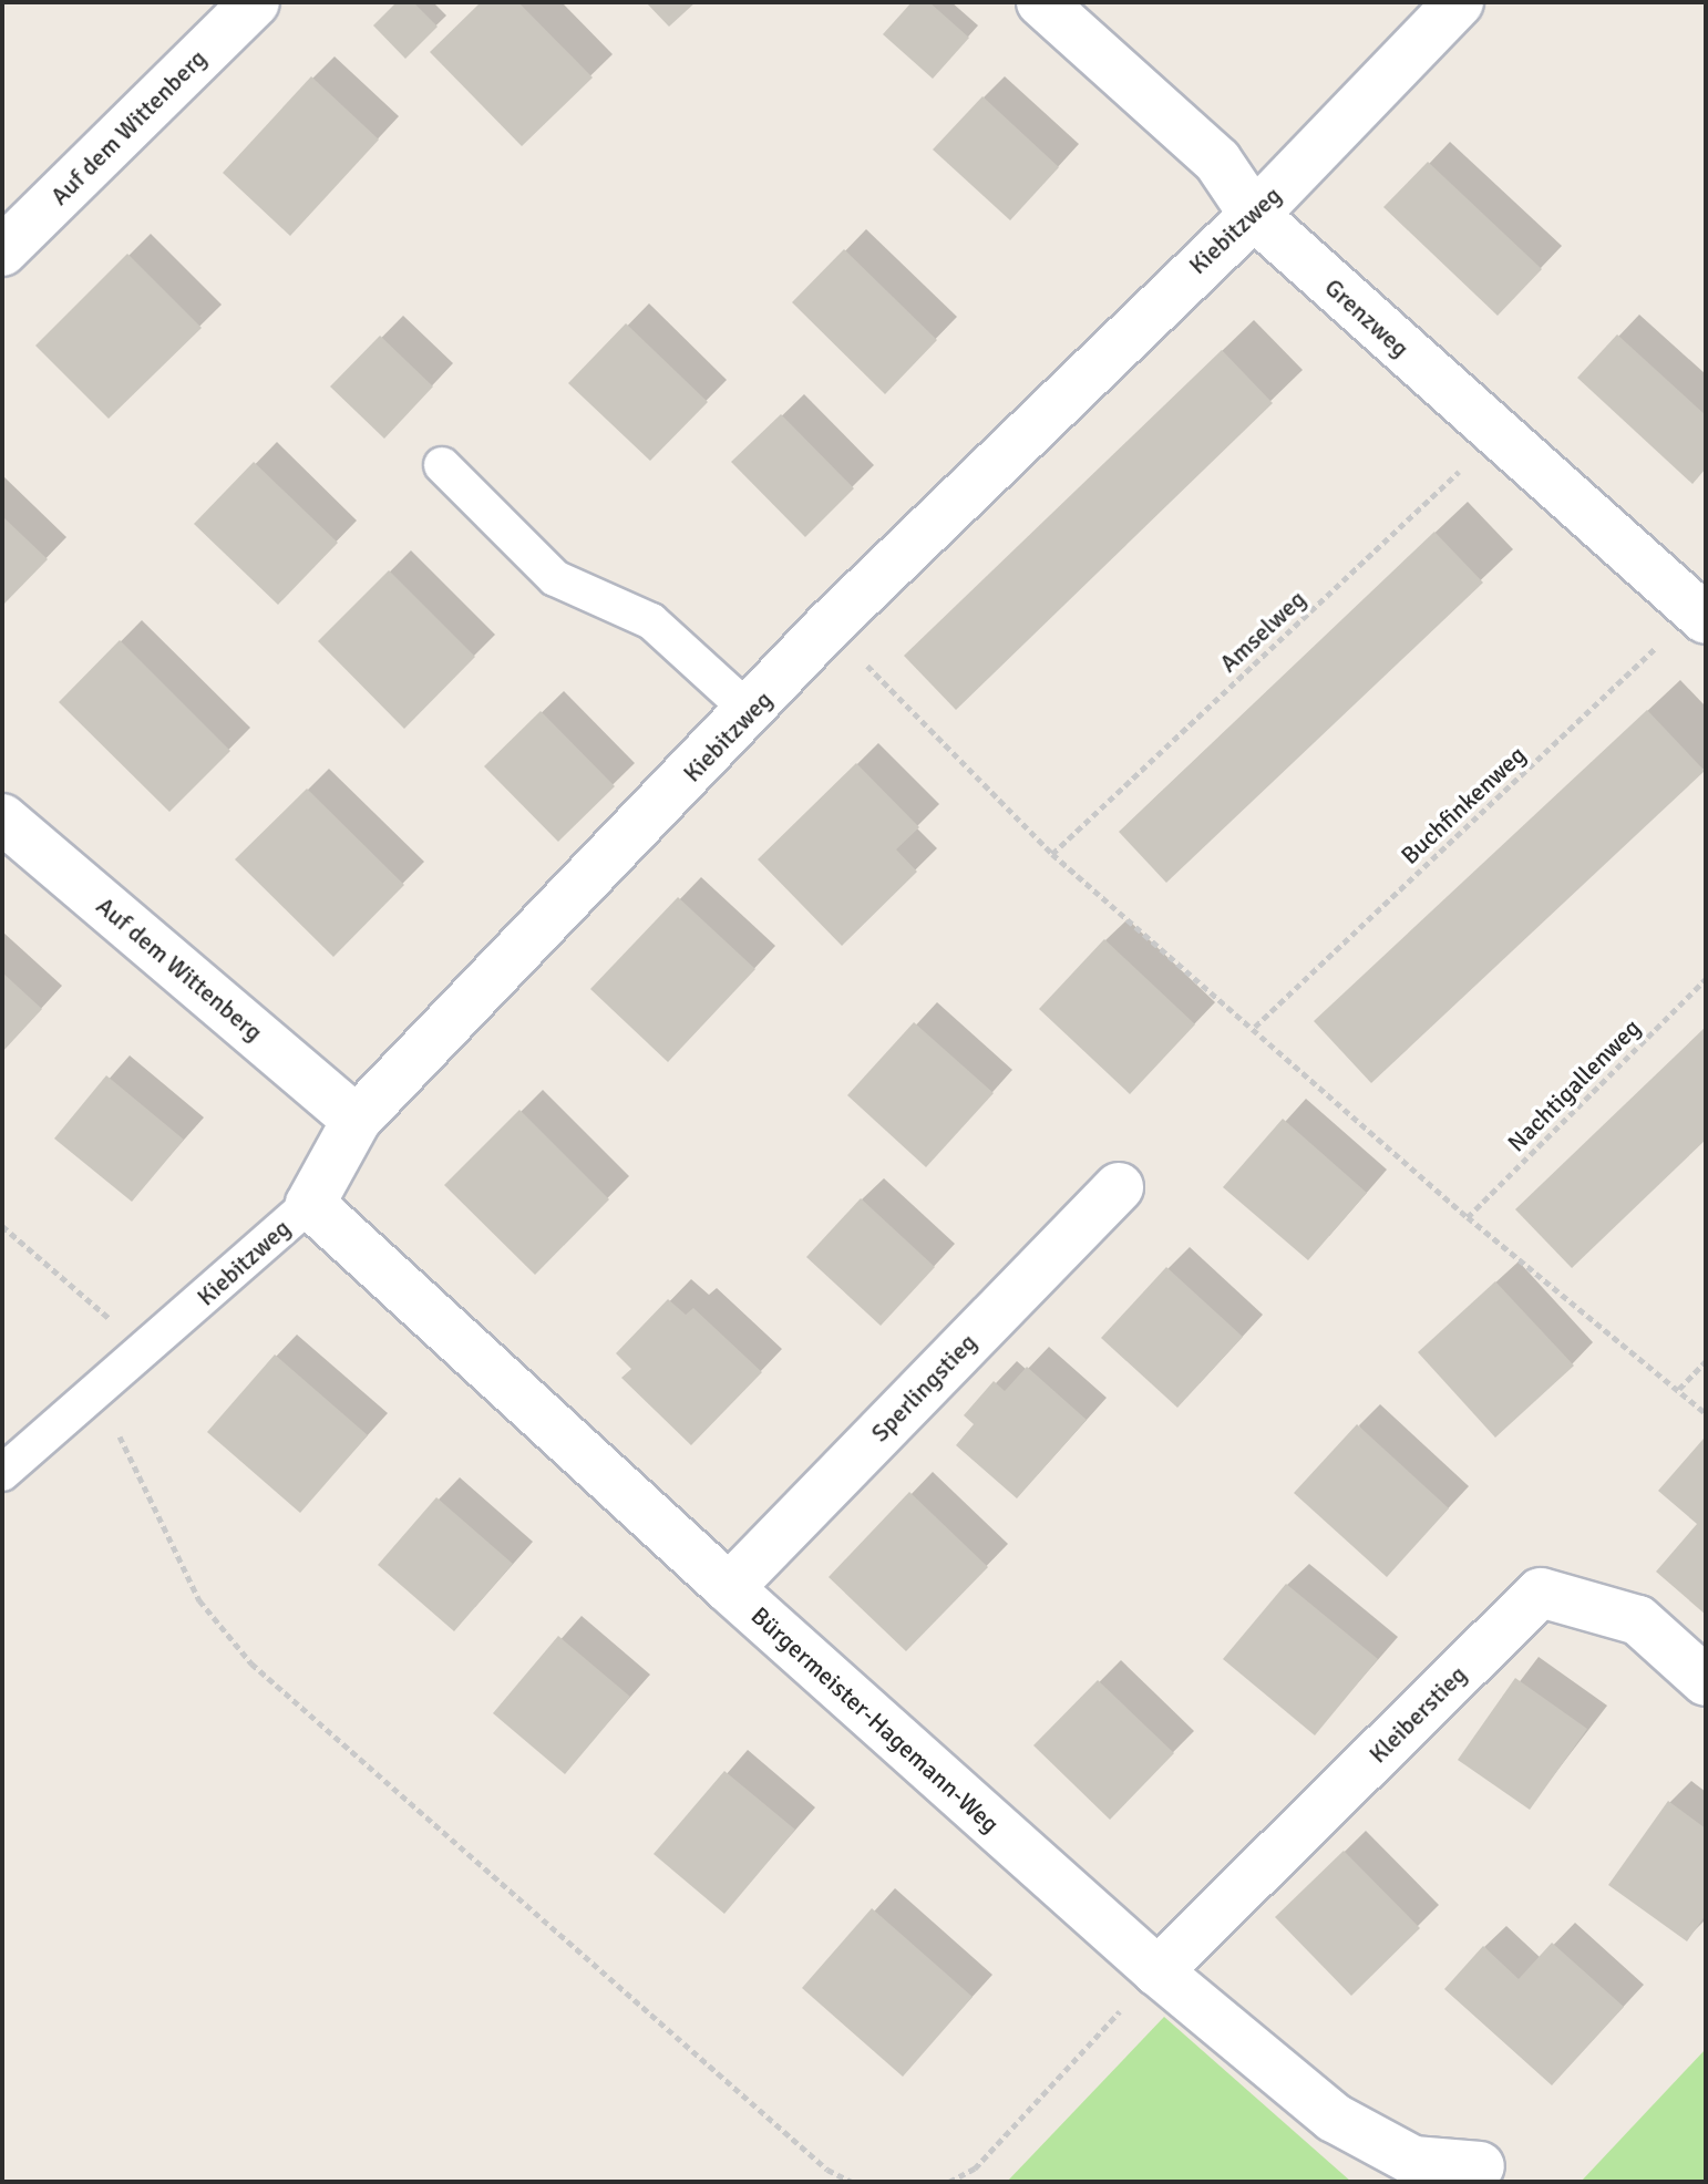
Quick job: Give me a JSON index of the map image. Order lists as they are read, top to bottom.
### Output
{
  "streets": {
    "street": [
      "Auf dem Wittenberg",
      "Kiebitzweg",
      "Grenzweg",
      "Sperlingstieg",
      "Kleiberstieg",
      "Bürgermeister-Hagemann-Weg"
    ],
    "path": ["Amselweg", "Buchfinkenweg", "Nachtigallenweg"]
  },
  "crossings": [
    ["Auf dem Wittenberg", "Kiebitzweg"],
    ["Kiebitzweg", "Grenzweg"],
    ["Kiebitzweg", "Bürgermeister-Hagemann-Weg"],
    ["Grenzweg", "Amselweg"],
    ["Grenzweg", "Buchfinkenweg"],
    ["Sperlingstieg", "Bürgermeister-Hagemann-Weg"],
    ["Kleiberstieg", "Bürgermeister-Hagemann-Weg"]
  ]
}
